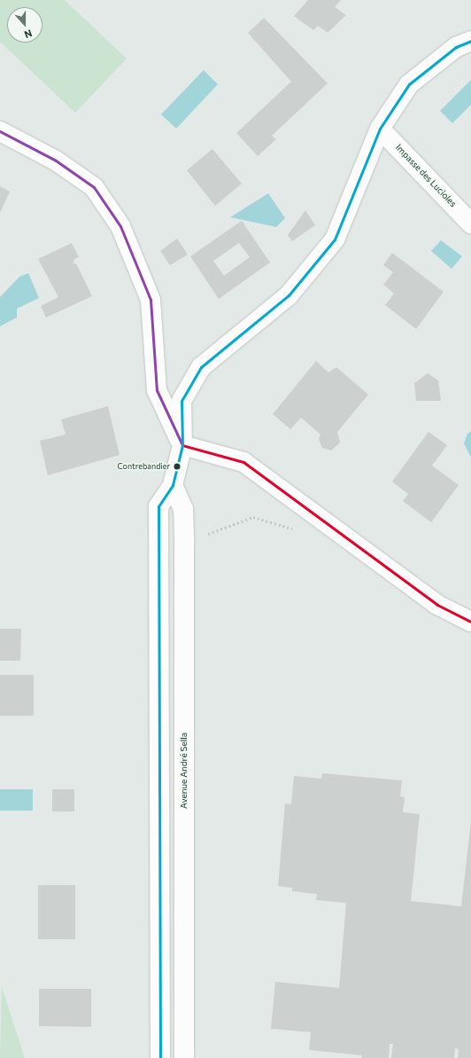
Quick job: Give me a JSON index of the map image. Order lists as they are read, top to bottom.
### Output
{
  "streets": {
    "street": ["Impasse des Lucioles", "Avenue André Sella"]
  },
  "places": ["Contrebandier"],
  "north": "bottom"
}
